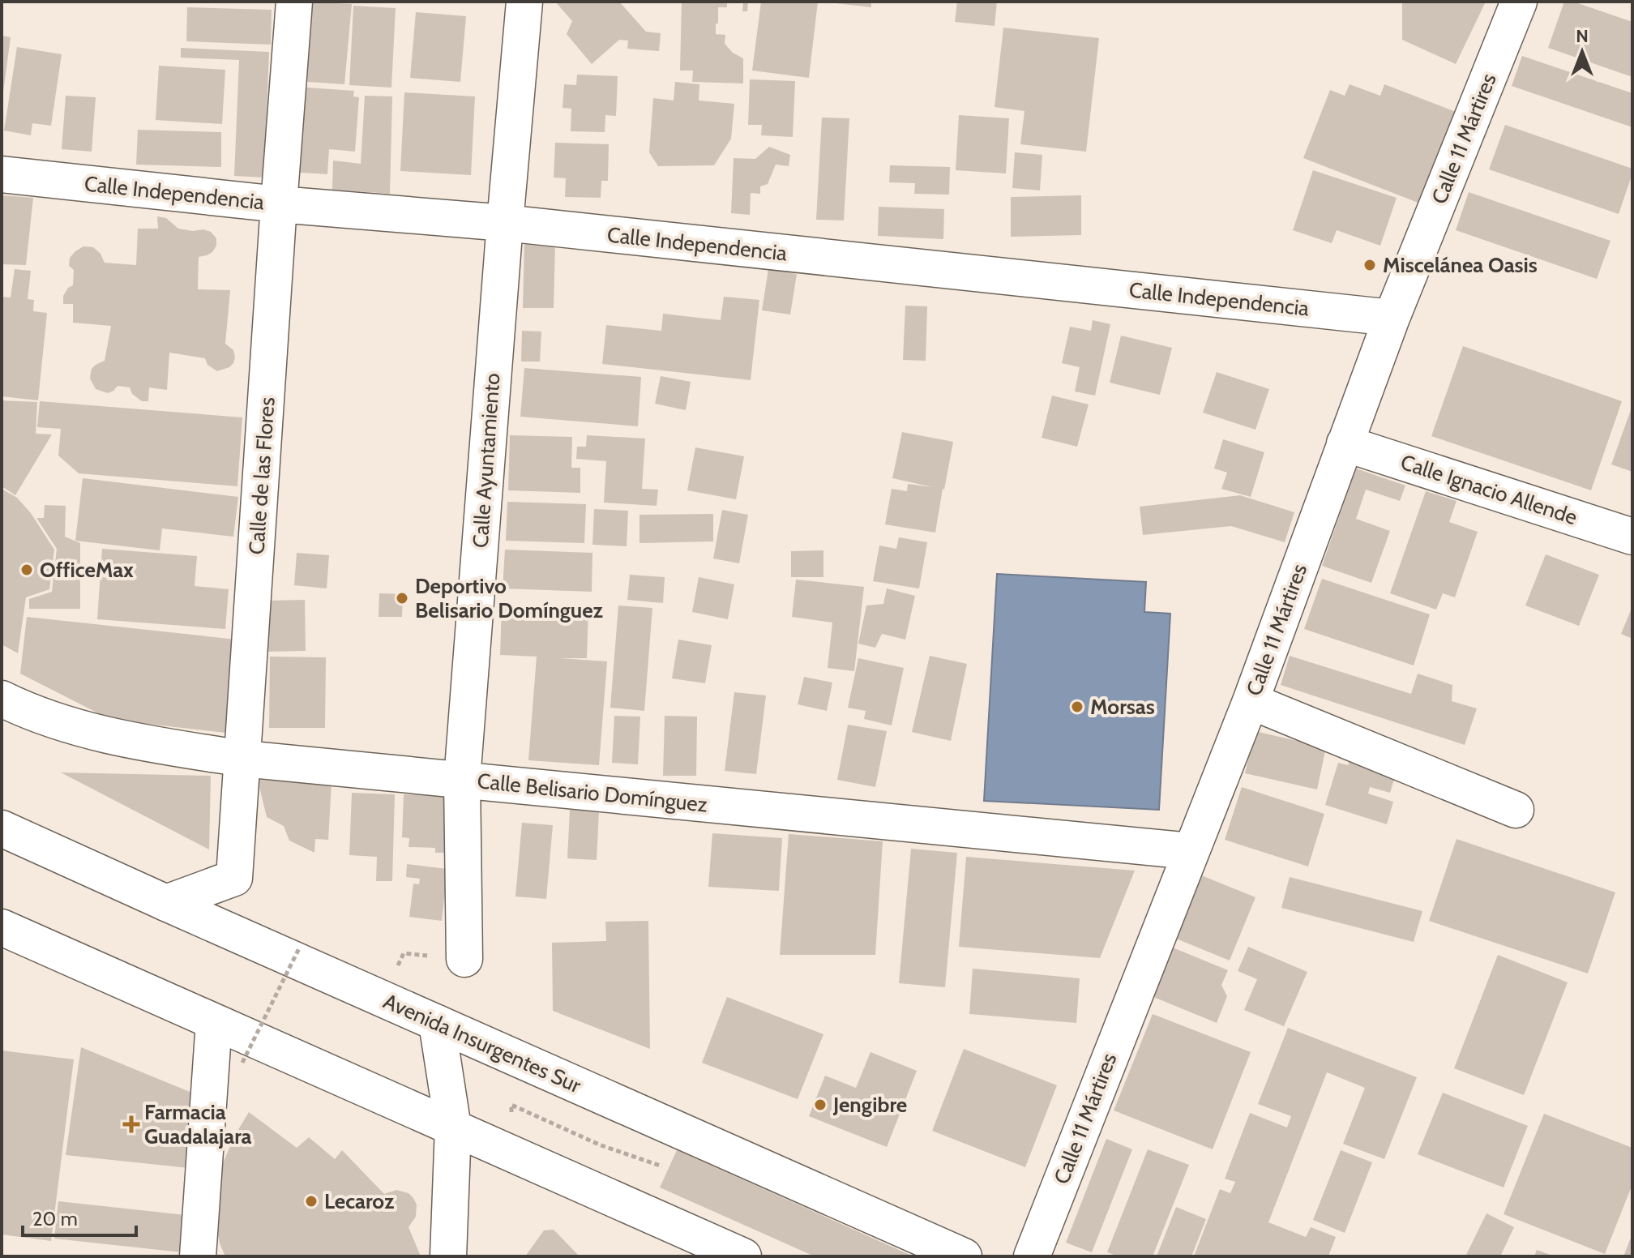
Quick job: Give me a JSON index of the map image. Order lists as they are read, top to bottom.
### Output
{
  "streets": {
    "street": [
      "Calle 11 Mártires",
      "Calle Independencia",
      "Calle Ayuntamiento",
      "Calle de las Flores",
      "Calle Ignacio Allende",
      "Calle Belisario Domínguez",
      "Avenida Insurgentes Sur"
    ]
  },
  "crossings": [
    ["Calle 11 Mártires", "Calle Independencia"],
    ["Calle 11 Mártires", "Calle Ignacio Allende"],
    ["Calle 11 Mártires", "Calle Belisario Domínguez"],
    ["Calle Independencia", "Calle Ayuntamiento"],
    ["Calle Independencia", "Calle de las Flores"],
    ["Calle Ayuntamiento", "Calle Belisario Domínguez"],
    ["Calle de las Flores", "Calle Belisario Domínguez"],
    ["Calle de las Flores", "Avenida Insurgentes Sur"]
  ],
  "places": {
    "other": [
      "Miscelánea Oasis",
      "OfficeMax",
      "Deportivo Belisario Domínguez",
      "Morsas",
      "Jengibre",
      "Lecaroz"
    ],
    "health": ["Farmacia Guadalajara"]
  },
  "scale_bar": "20 m",
  "north": "top"
}
